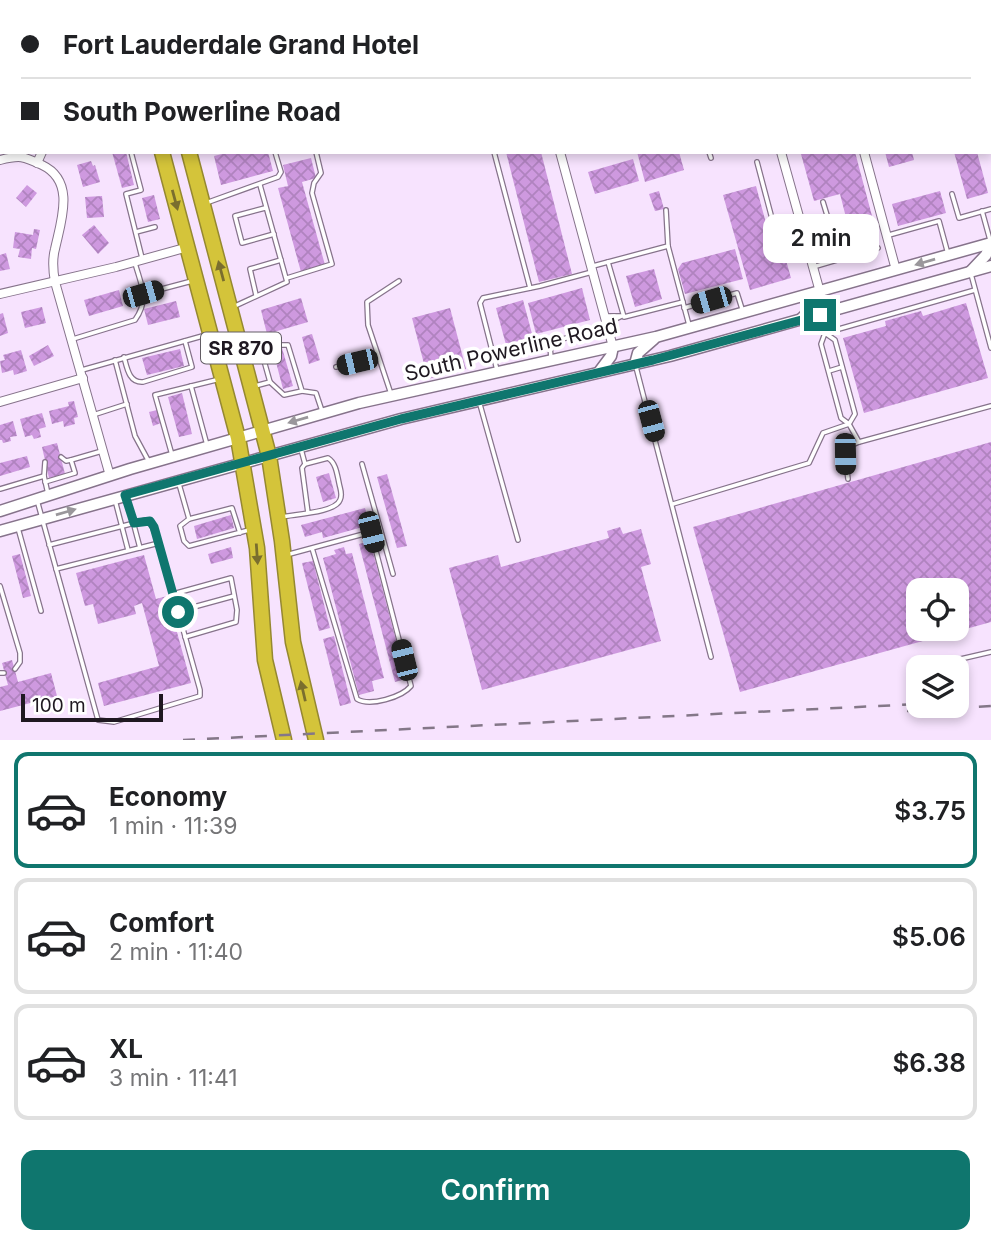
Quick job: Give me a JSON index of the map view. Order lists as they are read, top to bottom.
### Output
{
  "streets": {
    "highway": ["SR 870"],
    "main road": ["South Powerline Road"]
  },
  "crossings": [
    ["SR 870", "South Powerline Road"]
  ],
  "scale_bar": "100 m",
  "page": {
    "banner": ["Fort Lauderdale Grand Hotel", "South Powerline Road"],
    "bubble": "2 min",
    "scale": "100 m",
    "list": [
      {
        "name": "Economy",
        "note": "1 min · 11:39",
        "value": "$3.75"
      },
      {
        "name": "Comfort",
        "note": "2 min · 11:40",
        "value": "$5.06"
      },
      {
        "name": "XL",
        "note": "3 min · 11:41",
        "value": "$6.38"
      }
    ],
    "buttons": "Confirm"
  }
}
